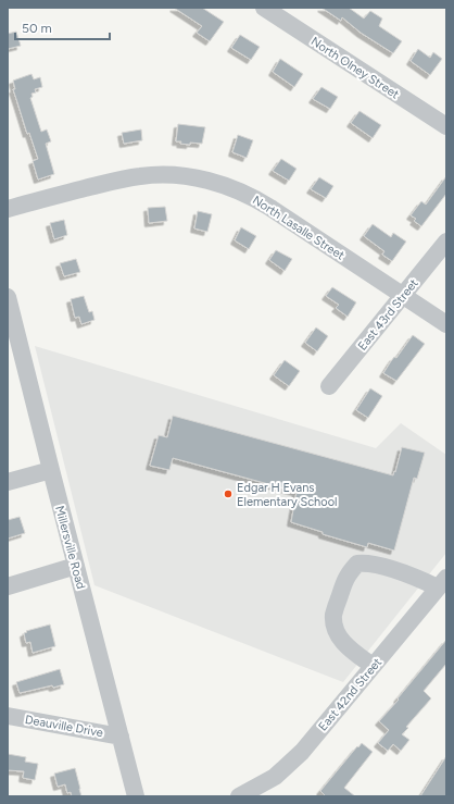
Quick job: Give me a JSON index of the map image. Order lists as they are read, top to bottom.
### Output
{
  "streets": {
    "street": [
      "North Olney Street",
      "North Lasalle Street",
      "East 43rd Street",
      "Millersville Road",
      "East 42nd Street",
      "Deauville Drive"
    ]
  },
  "crossings": [
    ["North Lasalle Street", "East 43rd Street"],
    ["Millersville Road", "Deauville Drive"]
  ],
  "places": ["Edgar H Evans Elementary School"],
  "scale_bar": "50 m"
}
